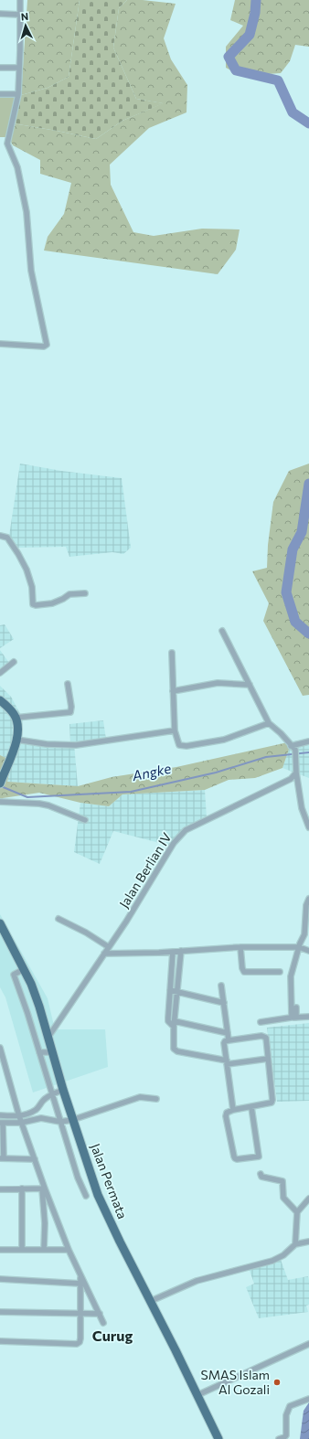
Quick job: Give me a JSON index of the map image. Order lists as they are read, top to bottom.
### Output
{
  "streets": {
    "main road": ["Jalan Permata"],
    "street": ["Jalan Berlian IV"]
  },
  "crossings": [
    ["Jalan Berlian IV", "Jalan Permata"]
  ],
  "districts": ["Curug"],
  "water": ["Angke"],
  "places": ["SMAS Islam Al Gozali"],
  "north": "top"
}
